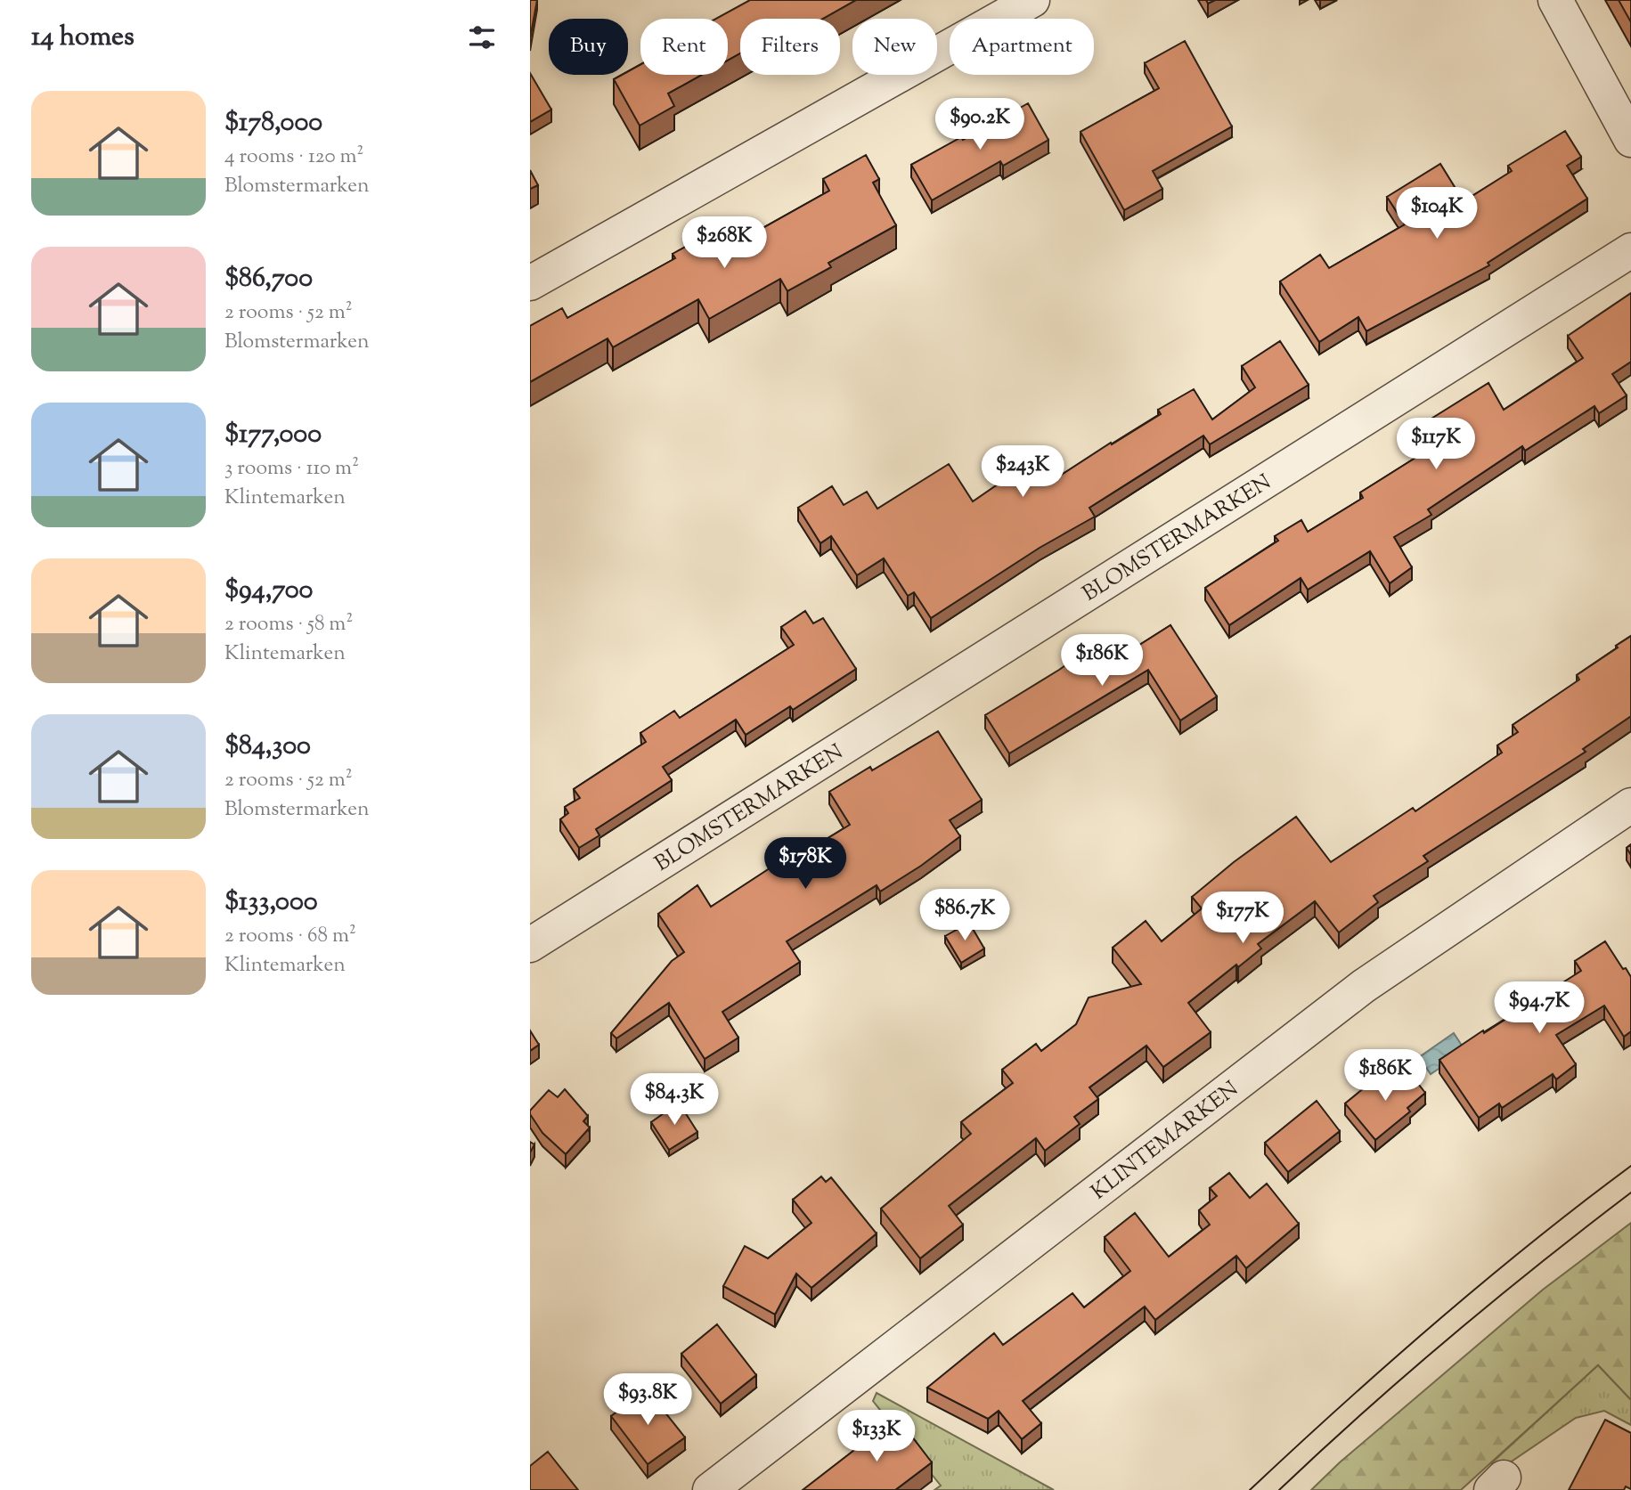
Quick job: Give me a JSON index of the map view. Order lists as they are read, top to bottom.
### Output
{
  "streets": {
    "street": ["BLOMSTERMARKEN", "KLINTEMARKEN"]
  },
  "page": {
    "heading": "14 homes",
    "chip": [
      "Buy",
      "Rent",
      "Filters",
      "New",
      "Apartment"
    ],
    "list": [
      {
        "name": "$178,000",
        "note": "4 rooms · 120 m² · Blomstermarken"
      },
      {
        "name": "$86,700",
        "note": "2 rooms · 52 m² · Blomstermarken"
      },
      {
        "name": "$177,000",
        "note": "3 rooms · 110 m² · Klintemarken"
      },
      {
        "name": "$94,700",
        "note": "2 rooms · 58 m² · Klintemarken"
      },
      {
        "name": "$84,300",
        "note": "2 rooms · 52 m² · Blomstermarken"
      },
      {
        "name": "$133,000",
        "note": "2 rooms · 68 m² · Klintemarken"
      }
    ],
    "price": [
      "$90.2K",
      "$104K",
      "$268K",
      "$117K",
      "$243K",
      "$186K",
      "$178K",
      "$86.7K",
      "$177K",
      "$94.7K",
      "$186K",
      "$84.3K",
      "$93.8K",
      "$133K"
    ]
  }
}
